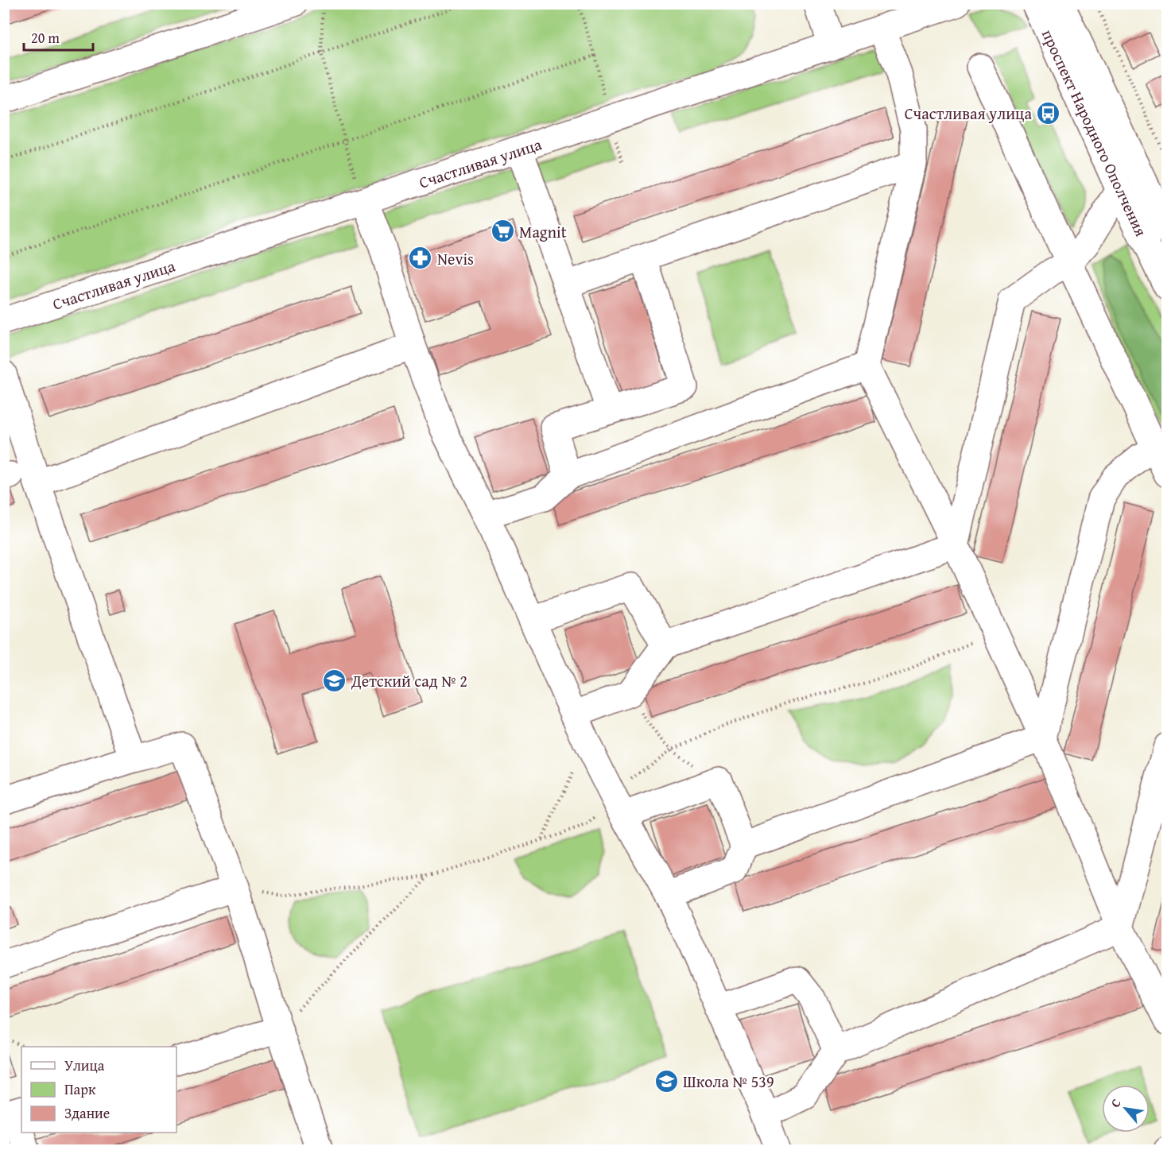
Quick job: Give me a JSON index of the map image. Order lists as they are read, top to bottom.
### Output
{
  "streets": {
    "street": ["проспект Народного Ополчения", "Счастливая улица"]
  },
  "places": {
    "bus stop": ["Счастливая улица"],
    "supermarket": ["Magnit"],
    "pharmacy": ["Nevis"],
    "school or university": ["Детский сад № 2", "Школа № 539"]
  },
  "legend": ["Улица", "Парк", "Здание"],
  "scale_bar": "20 m",
  "north": "top left"
}
